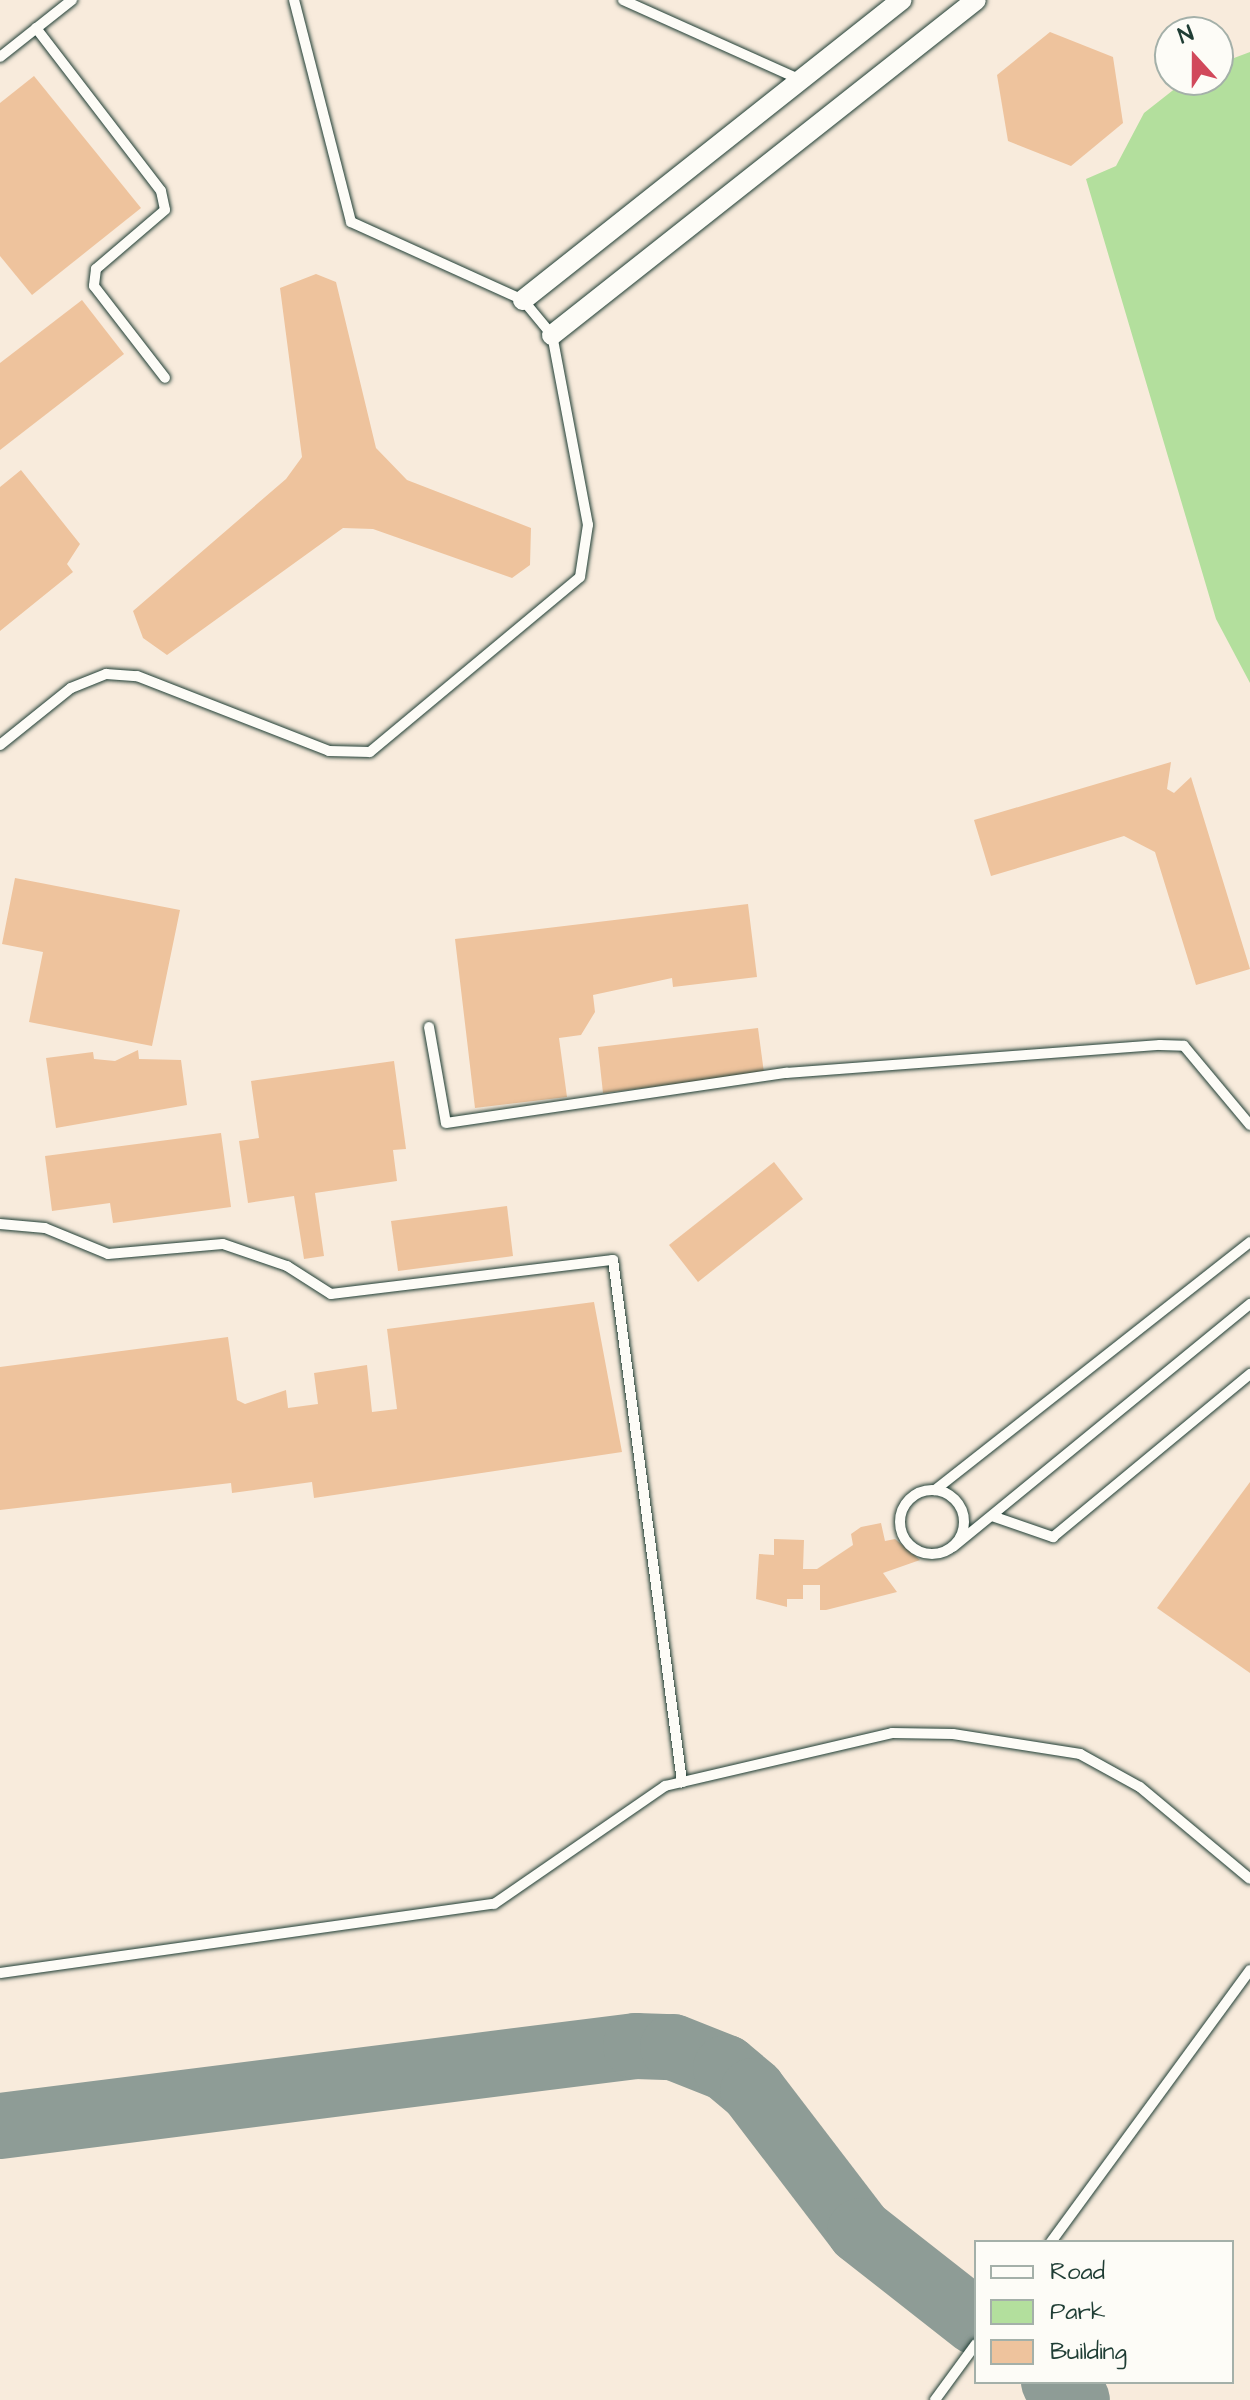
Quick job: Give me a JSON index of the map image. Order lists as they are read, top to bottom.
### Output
{
  "legend": ["Road", "Park", "Building"],
  "north": "top"
}
